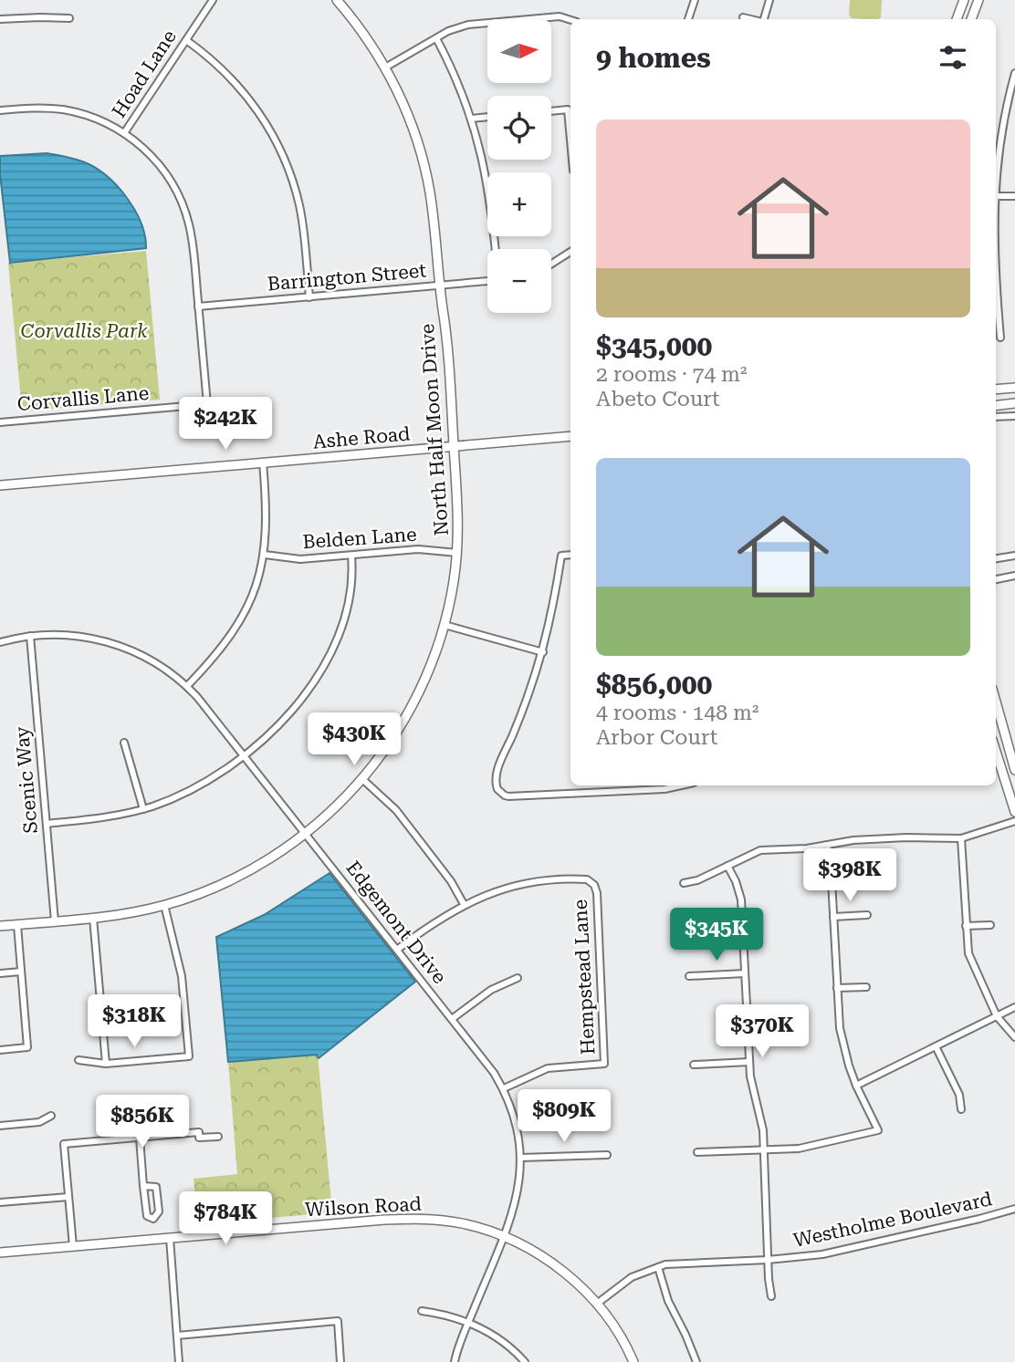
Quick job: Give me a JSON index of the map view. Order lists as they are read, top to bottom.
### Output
{
  "streets": {
    "street": [
      "Hoad Lane",
      "Barrington Street",
      "Corvallis Lane",
      "North Half Moon Drive",
      "Ashe Road",
      "Belden Lane",
      "Scenic Way",
      "Edgemont Drive",
      "Hempstead Lane",
      "Wilson Road",
      "Westholme Boulevard"
    ]
  },
  "crossings": [
    ["Barrington Street", "Corvallis Lane"],
    ["Barrington Street", "North Half Moon Drive"],
    ["North Half Moon Drive", "Ashe Road"],
    ["North Half Moon Drive", "Belden Lane"],
    ["North Half Moon Drive", "Scenic Way"],
    ["North Half Moon Drive", "Edgemont Drive"],
    ["Scenic Way", "Edgemont Drive"],
    ["Edgemont Drive", "Hempstead Lane"],
    ["Edgemont Drive", "Wilson Road"],
    ["Wilson Road", "Westholme Boulevard"]
  ],
  "parks": ["Corvallis Park"],
  "north": "right",
  "page": {
    "map_buttons": ["+", "−"],
    "heading": "9 homes",
    "list": [
      {
        "name": "$345,000",
        "note": "2 rooms · 74 m² · Abeto Court"
      },
      {
        "name": "$856,000",
        "note": "4 rooms · 148 m² · Arbor Court"
      }
    ],
    "price": [
      "$242K",
      "$430K",
      "$398K",
      "$345K",
      "$318K",
      "$370K",
      "$809K",
      "$856K",
      "$784K"
    ]
  }
}
